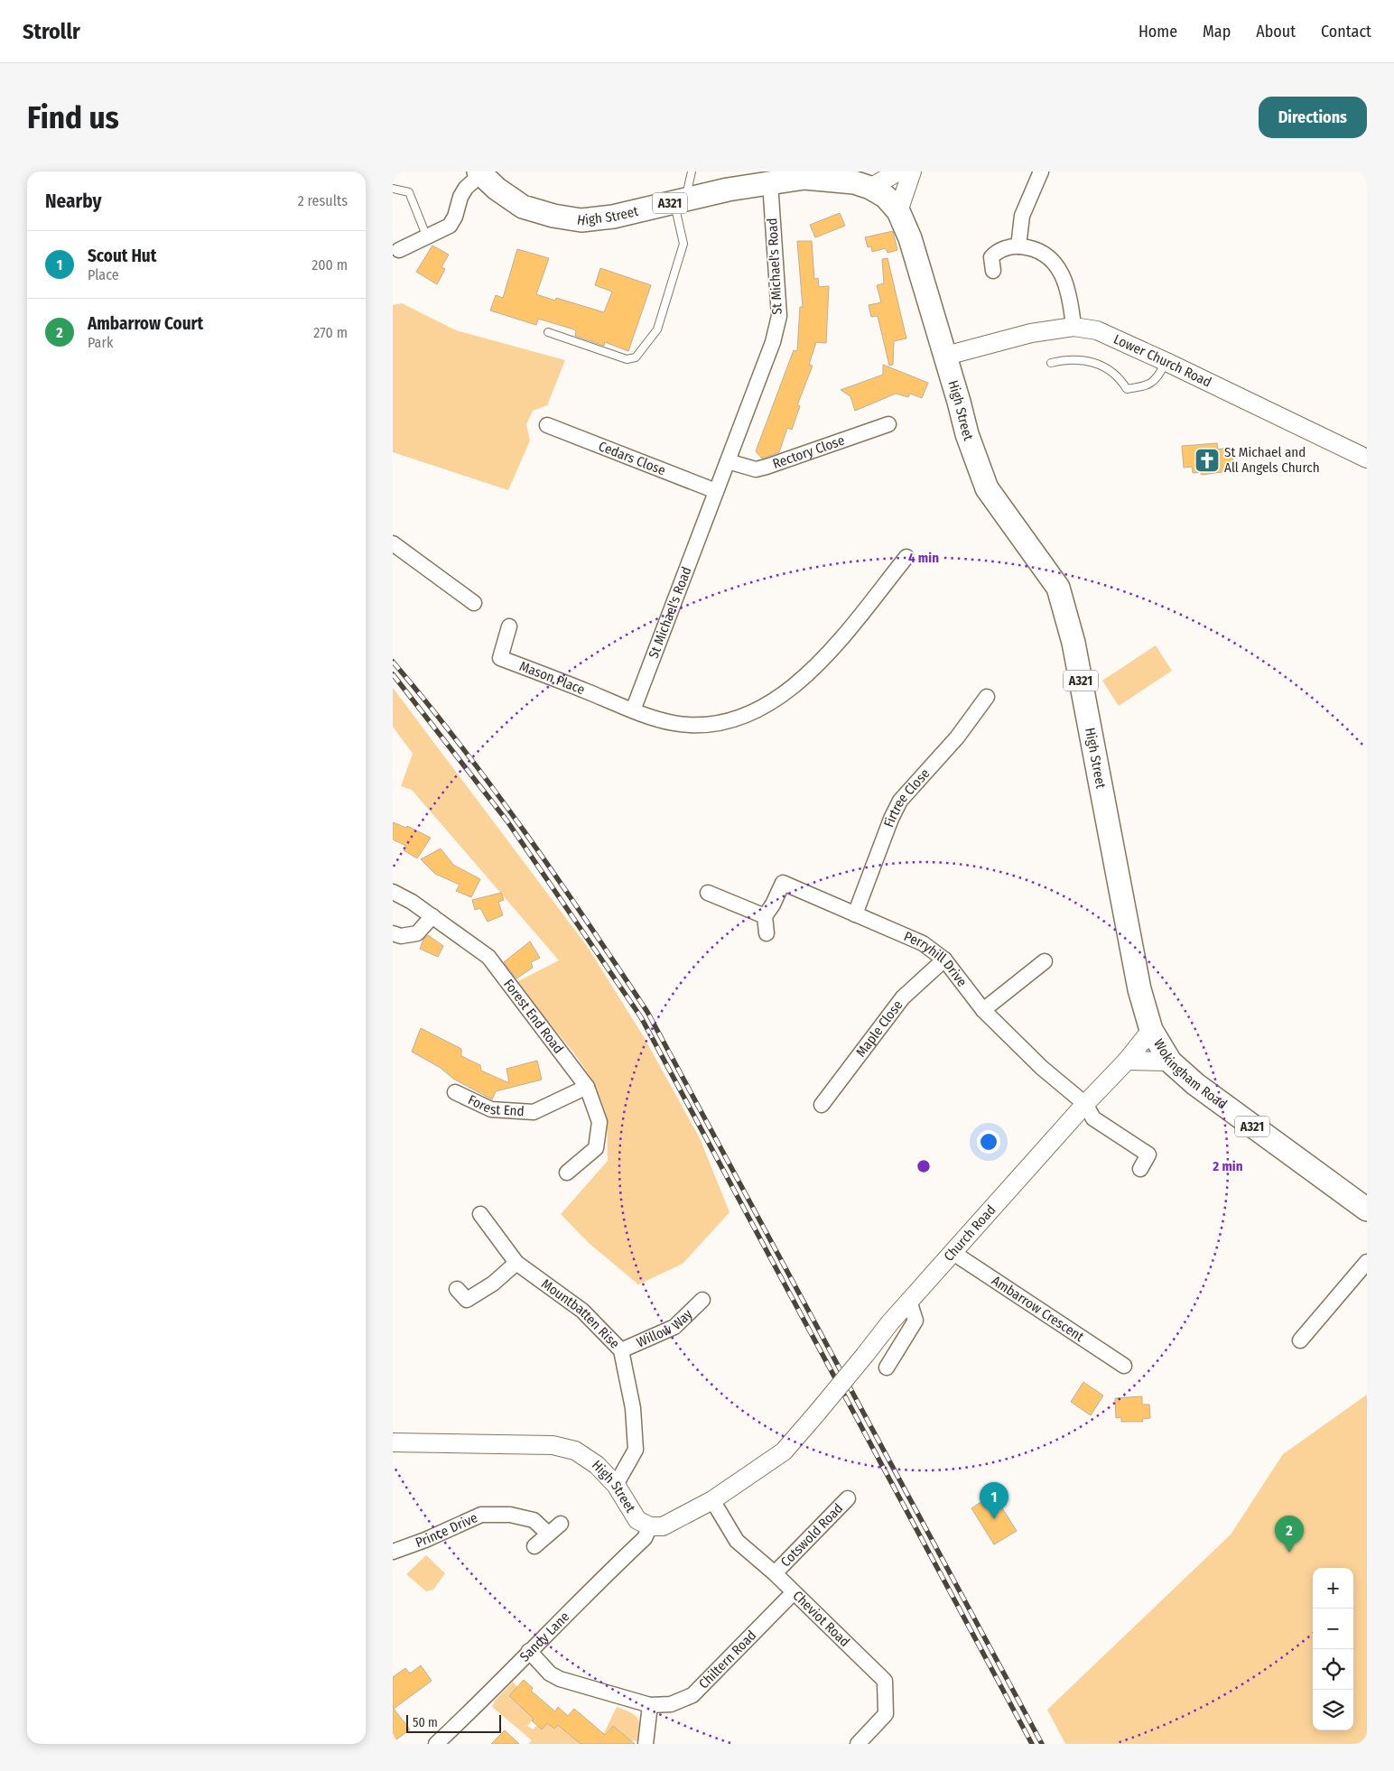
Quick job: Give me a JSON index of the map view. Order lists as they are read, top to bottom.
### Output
{
  "streets": {
    "main road": ["A321", "High Street", "Wokingham Road"],
    "street": [
      "St Michael's Road",
      "Lower Church Road",
      "Rectory Close",
      "Cedars Close",
      "Mason Place",
      "Firtree Close",
      "Perryhill Drive",
      "Forest End Road",
      "Maple Close",
      "Forest End",
      "Church Road",
      "Ambarrow Crescent",
      "Mountbatten Rise",
      "Willow Way",
      "Prince Drive",
      "Cotswold Road",
      "Cheviot Road",
      "Sandy Lane",
      "Chiltern Road"
    ]
  },
  "crossings": [
    ["High Street", "St Michael's Road"],
    ["High Street", "Lower Church Road"],
    ["High Street", "Wokingham Road"],
    ["High Street", "Church Road"],
    ["High Street", "Mountbatten Rise"],
    ["High Street", "Sandy Lane"],
    ["St Michael's Road", "Rectory Close"],
    ["St Michael's Road", "Cedars Close"],
    ["St Michael's Road", "Mason Place"],
    ["Firtree Close", "Perryhill Drive"],
    ["Perryhill Drive", "Maple Close"],
    ["Perryhill Drive", "Church Road"],
    ["Forest End Road", "Forest End"],
    ["Wokingham Road", "Church Road"],
    ["Church Road", "Ambarrow Crescent"],
    ["Church Road", "Cheviot Road"],
    ["Mountbatten Rise", "Willow Way"],
    ["Cotswold Road", "Cheviot Road"],
    ["Cheviot Road", "Chiltern Road"]
  ],
  "places": {
    "church": ["St Michael and All Angels Church"]
  },
  "scale_bar": "50 m",
  "page": {
    "header": "Strollr",
    "nav": [
      "Home",
      "Map",
      "About",
      "Contact"
    ],
    "buttons": "Directions",
    "title": "Find us",
    "heading": ["Nearby", "2 results"],
    "list": [
      {
        "mark": "1",
        "name": "Scout Hut",
        "note": "Place",
        "value": "200 m"
      },
      {
        "mark": "2",
        "name": "Ambarrow Court",
        "note": "Park",
        "value": "270 m"
      }
    ],
    "pins": ["1", "2"],
    "map_buttons": ["+", "−"],
    "scale": "50 m"
  },
  "rings": ["4 min", "2 min"]
}
